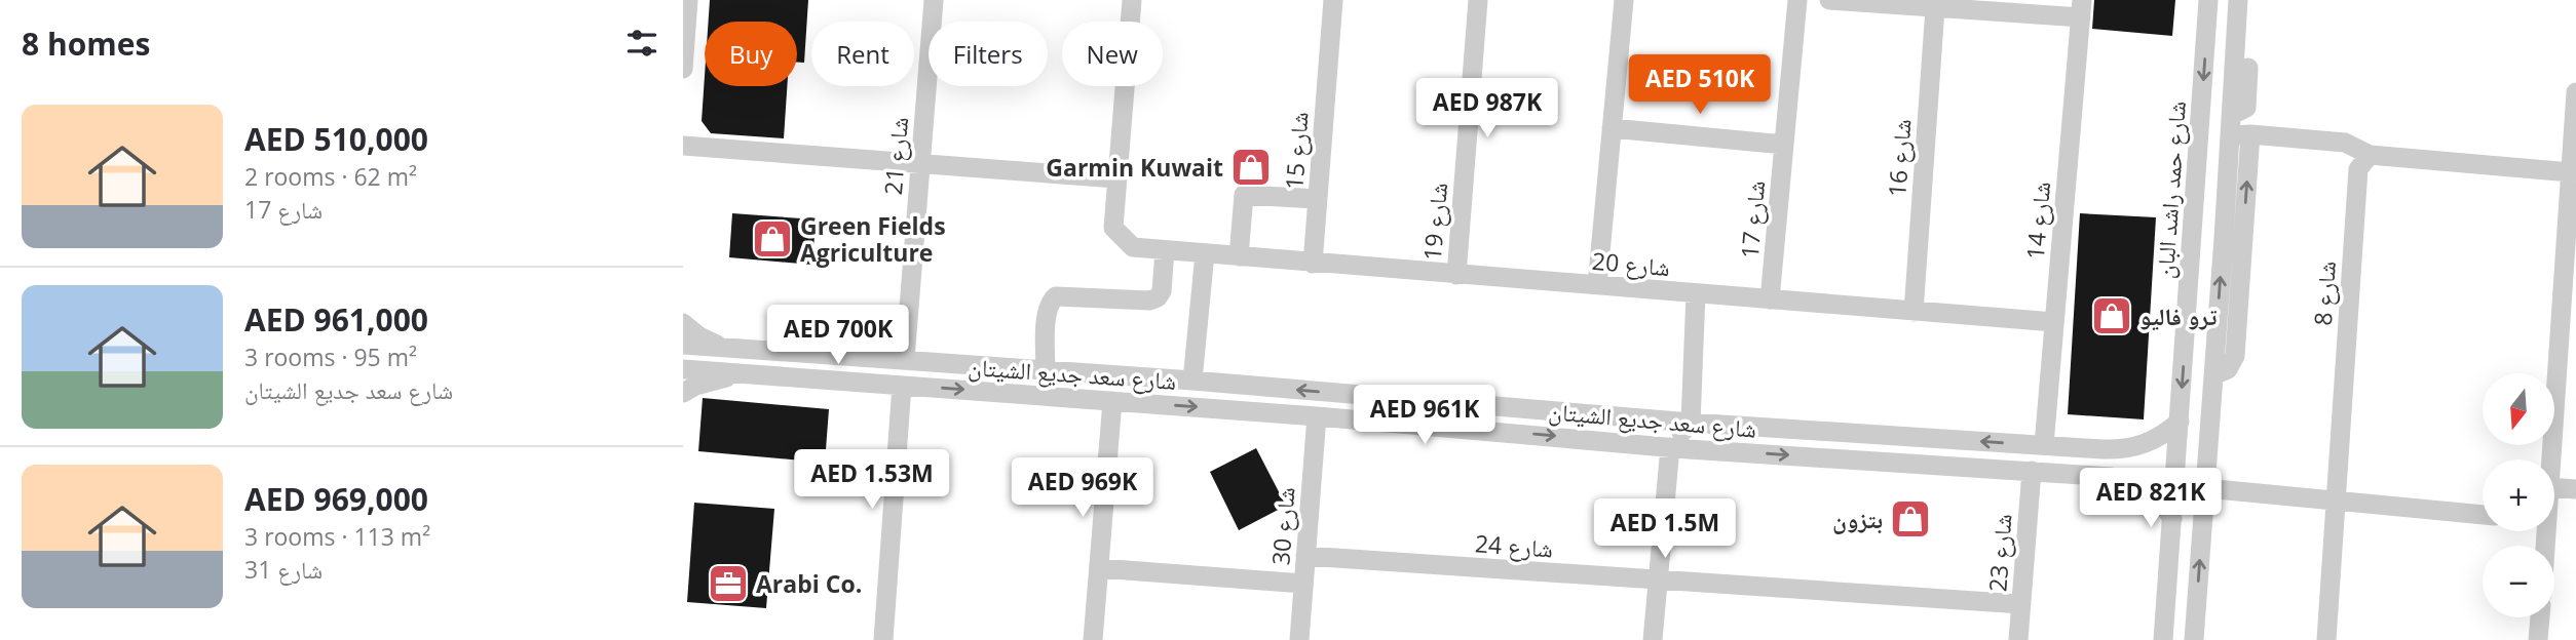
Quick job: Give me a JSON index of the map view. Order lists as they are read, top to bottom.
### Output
{
  "streets": {
    "street": [
      "شارع 15",
      "شارع 21",
      "شارع 16",
      "شارع حمد راشد البان",
      "شارع 17",
      "شارع 14",
      "شارع 19",
      "شارع 20",
      "شارع 8",
      "شارع سعد جديع الشيتان",
      "شارع 30",
      "شارع 24",
      "شارع 23"
    ]
  },
  "crossings": [
    ["شارع 15", "شارع 20"],
    ["شارع 21", "شارع سعد جديع الشيتان"],
    ["شارع 16", "شارع 20"],
    ["شارع حمد راشد البان", "شارع سعد جديع الشيتان"],
    ["شارع 17", "شارع 20"],
    ["شارع 14", "شارع 20"],
    ["شارع 14", "شارع سعد جديع الشيتان"],
    ["شارع 19", "شارع 20"],
    ["شارع سعد جديع الشيتان", "شارع 30"],
    ["شارع سعد جديع الشيتان", "شارع 23"],
    ["شارع 30", "شارع 24"],
    ["شارع 24", "شارع 23"]
  ],
  "places": {
    "shop": [
      "Garmin Kuwait",
      "Green Fields Agriculture",
      "ترو فاليو",
      "بتزون"
    ],
    "office": ["Arabi Co."]
  },
  "north": "bottom",
  "page": {
    "heading": "8 homes",
    "chip": [
      "Buy",
      "Rent",
      "Filters",
      "New"
    ],
    "price": [
      "AED 510K",
      "AED 987K",
      "AED 700K",
      "AED 961K",
      "AED 1.53M",
      "AED 969K",
      "AED 821K",
      "AED 1.5M"
    ],
    "list": [
      {
        "name": "AED 510,000",
        "note": "2 rooms · 62 m² · شارع 17"
      },
      {
        "name": "AED 961,000",
        "note": "3 rooms · 95 m² · شارع سعد جديع الشيتان"
      },
      {
        "name": "AED 969,000",
        "note": "3 rooms · 113 m² · شارع 31"
      }
    ],
    "map_buttons": ["+", "−"]
  }
}
